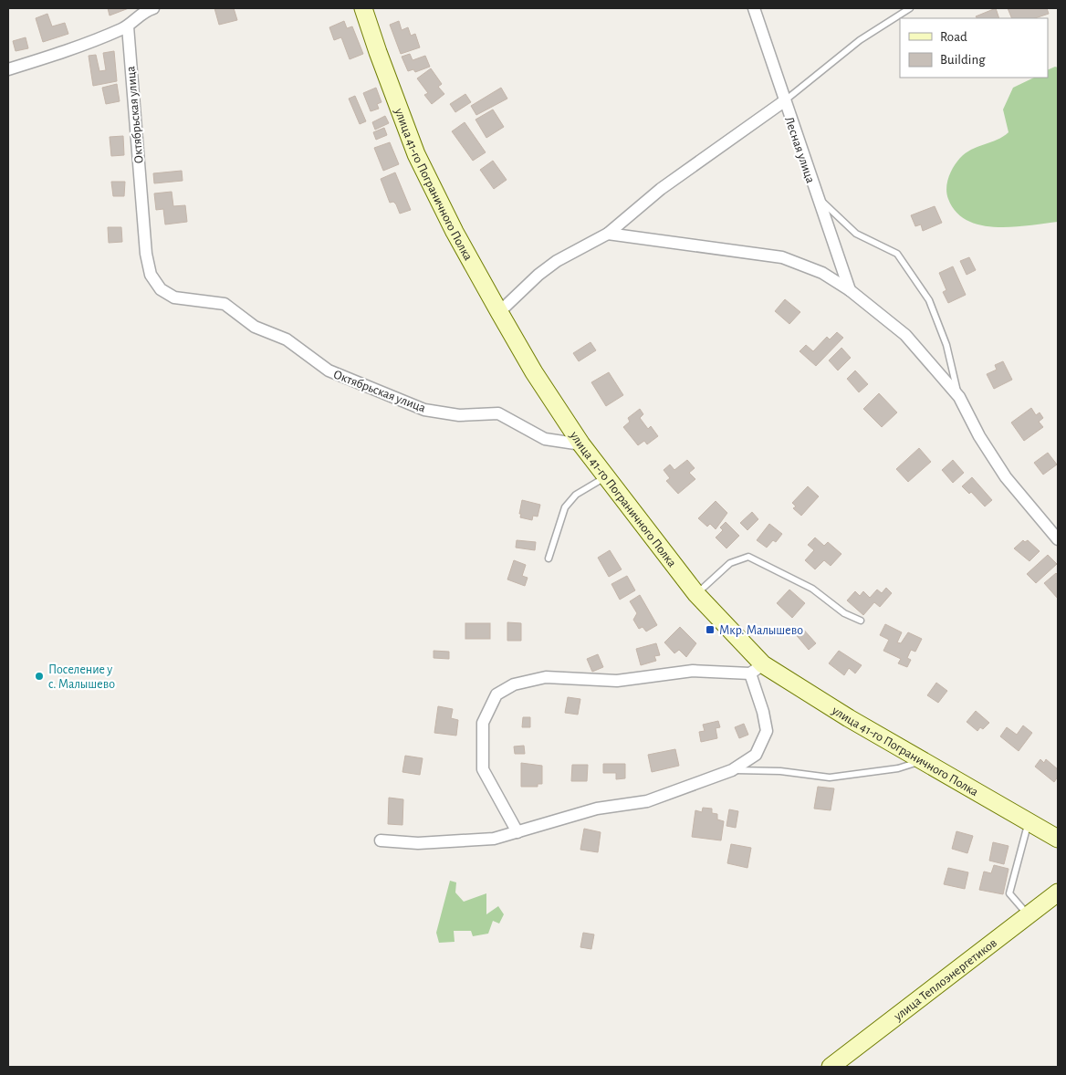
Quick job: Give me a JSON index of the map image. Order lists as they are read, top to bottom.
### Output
{
  "streets": {
    "street": [
      "Октябрьская улица",
      "Лесная улица",
      "улица 41-го Пограничного Полка",
      "улица Теплоэнергетиков"
    ]
  },
  "crossings": [
    ["Октябрьская улица", "улица 41-го Пограничного Полка"]
  ],
  "places": {
    "transit": ["Мкр. Малышево"],
    "other": ["Поселение у с. Малышево"]
  },
  "legend": ["Road", "Building"]
}
